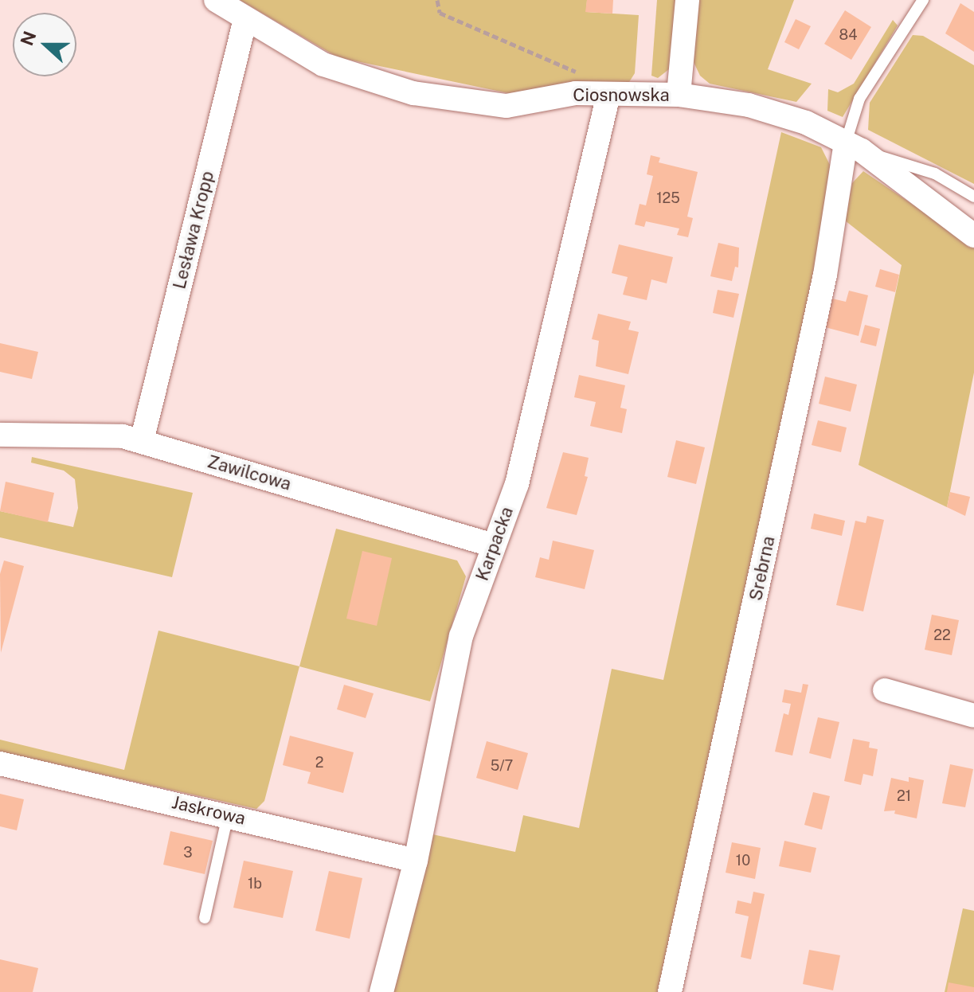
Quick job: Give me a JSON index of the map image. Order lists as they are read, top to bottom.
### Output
{
  "streets": {
    "street": [
      "Ciosnowska",
      "Lesława Kropp",
      "Zawilcowa",
      "Karpacka",
      "Srebrna",
      "Jaskrowa"
    ]
  },
  "crossings": [
    ["Ciosnowska", "Lesława Kropp"],
    ["Ciosnowska", "Karpacka"],
    ["Ciosnowska", "Srebrna"],
    ["Lesława Kropp", "Zawilcowa"],
    ["Zawilcowa", "Karpacka"],
    ["Karpacka", "Jaskrowa"]
  ],
  "house_numbers": [
    "84",
    "125",
    "22",
    "2",
    "5/7",
    "21",
    "3",
    "10",
    "1b"
  ],
  "north": "left"
}
